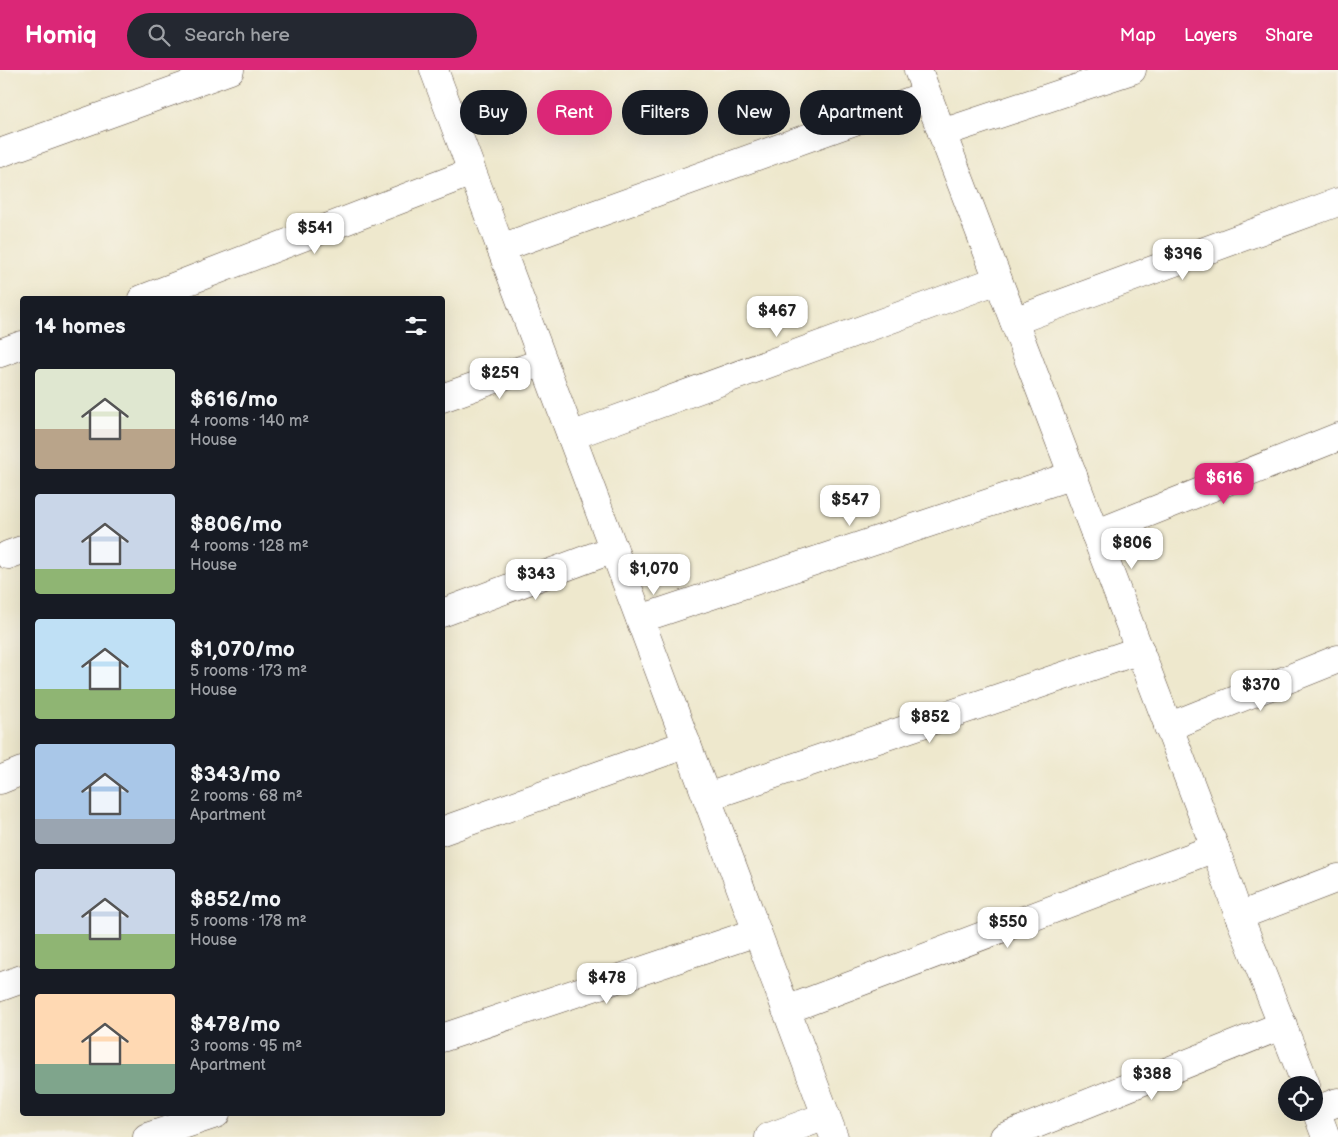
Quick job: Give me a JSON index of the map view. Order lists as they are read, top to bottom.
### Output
{
  "page": {
    "header": "Homiq",
    "search": "Search here",
    "nav": ["Map", "Layers", "Share"],
    "chip": [
      "Buy",
      "Rent",
      "Filters",
      "New",
      "Apartment"
    ],
    "price": [
      "$541",
      "$396",
      "$467",
      "$259",
      "$616",
      "$547",
      "$806",
      "$1,070",
      "$343",
      "$370",
      "$852",
      "$550",
      "$478",
      "$388"
    ],
    "heading": "14 homes",
    "list": [
      {
        "name": "$616/mo",
        "note": "4 rooms · 140 m² · House"
      },
      {
        "name": "$806/mo",
        "note": "4 rooms · 128 m² · House"
      },
      {
        "name": "$1,070/mo",
        "note": "5 rooms · 173 m² · House"
      },
      {
        "name": "$343/mo",
        "note": "2 rooms · 68 m² · Apartment"
      },
      {
        "name": "$852/mo",
        "note": "5 rooms · 178 m² · House"
      },
      {
        "name": "$478/mo",
        "note": "3 rooms · 95 m² · Apartment"
      }
    ]
  }
}
